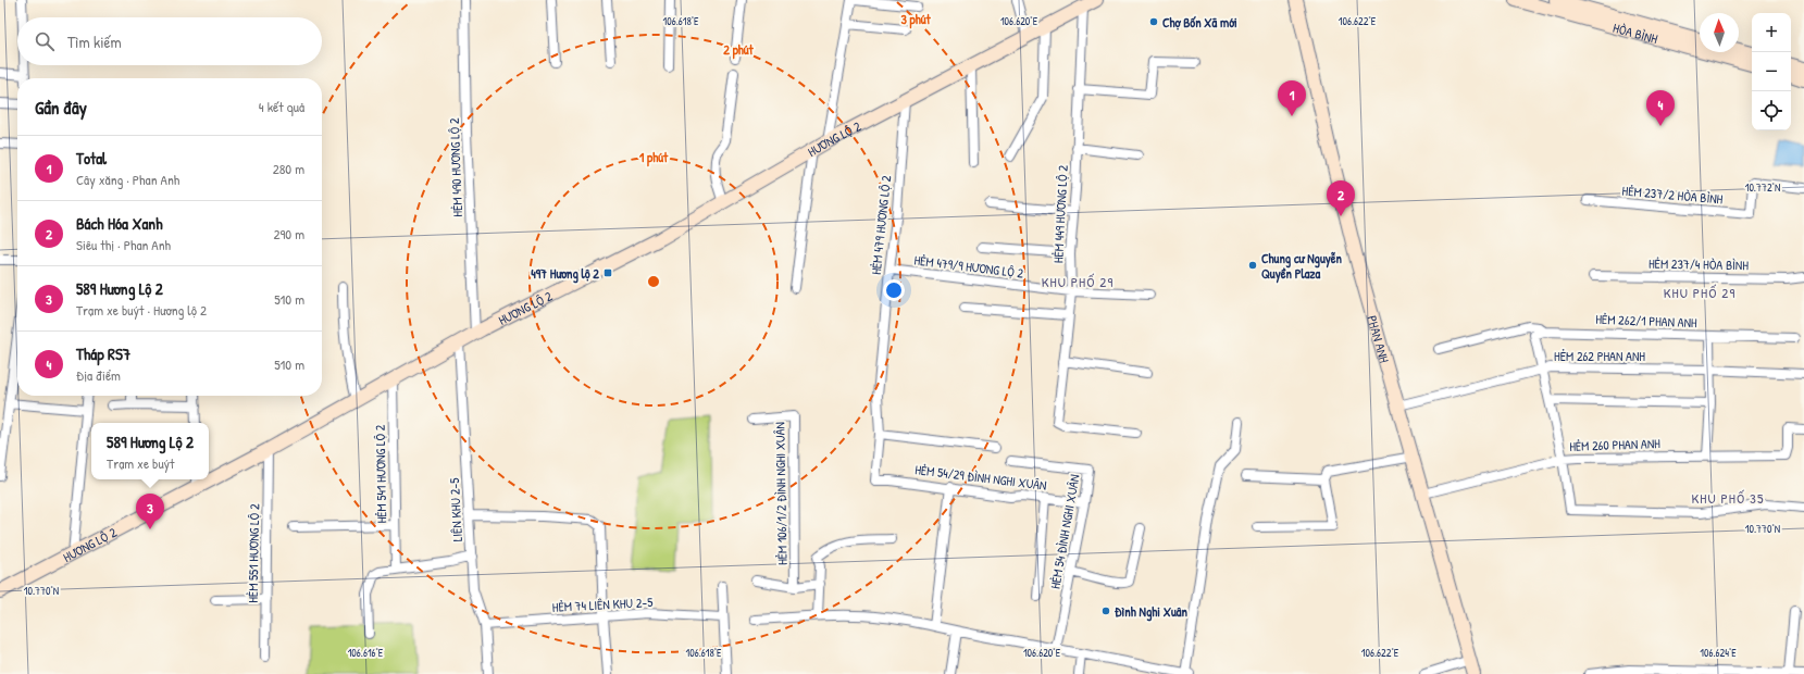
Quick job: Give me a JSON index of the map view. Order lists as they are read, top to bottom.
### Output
{
  "streets": {
    "main road": ["HÒA BÌNH", "HƯƠNG LỘ 2", "PHAN ANH"],
    "street": [
      "HẺM 490 HƯƠNG LỘ 2",
      "HẺM 237/2 HÒA BÌNH",
      "HẺM 449 HƯƠNG LỘ 2",
      "HẺM 479 HƯƠNG LỘ 2",
      "HẺM 237/4 HÒA BÌNH",
      "HẺM 479/9 HƯƠNG LỘ 2",
      "HẺM 262/1 PHAN ANH",
      "HẺM 262 PHAN ANH",
      "HẺM 260 PHAN ANH",
      "HẺM 541 HƯƠNG LỘ 2",
      "HẺM 54/29 ĐÌNH NGHI XUÂN",
      "HẺM 106/1/2 ĐÌNH NGHI XUÂN",
      "LIÊN KHU 2-5",
      "HẺM 54 ĐÌNH NGHI XUÂN",
      "HẺM 551 HƯƠNG LỘ 2",
      "HẺM 74 LIÊN KHU 2-5"
    ]
  },
  "crossings": [
    ["HƯƠNG LỘ 2", "HẺM 490 HƯƠNG LỘ 2"],
    ["HƯƠNG LỘ 2", "HẺM 449 HƯƠNG LỘ 2"],
    ["HƯƠNG LỘ 2", "HẺM 479 HƯƠNG LỘ 2"],
    ["HƯƠNG LỘ 2", "HẺM 541 HƯƠNG LỘ 2"],
    ["HƯƠNG LỘ 2", "LIÊN KHU 2-5"],
    ["HƯƠNG LỘ 2", "HẺM 551 HƯƠNG LỘ 2"],
    ["HẺM 449 HƯƠNG LỘ 2", "HẺM 479/9 HƯƠNG LỘ 2"],
    ["HẺM 479 HƯƠNG LỘ 2", "HẺM 479/9 HƯƠNG LỘ 2"],
    ["HẺM 479 HƯƠNG LỘ 2", "HẺM 54/29 ĐÌNH NGHI XUÂN"],
    ["PHAN ANH", "HẺM 262 PHAN ANH"],
    ["PHAN ANH", "HẺM 260 PHAN ANH"],
    ["HẺM 54/29 ĐÌNH NGHI XUÂN", "HẺM 54 ĐÌNH NGHI XUÂN"],
    ["LIÊN KHU 2-5", "HẺM 74 LIÊN KHU 2-5"]
  ],
  "districts": ["KHU PHỐ 29", "KHU PHỐ 29", "KHU PHỐ 35"],
  "places": {
    "other": ["Chợ Bốn Xã mới", "Chung cư Nguyễn Quyền Plaza", "Đình Nghi Xuân"],
    "transit": ["497 Hương lộ 2"]
  },
  "north": "top",
  "page": {
    "map_buttons": ["+", "−"],
    "search": "Tìm kiếm",
    "heading": ["Gần đây", "4 kết quả"],
    "pins": [
      "1",
      "4",
      "2",
      "3"
    ],
    "list": [
      {
        "mark": "1",
        "name": "Total",
        "note": "Cây xăng · Phan Anh",
        "value": "280 m"
      },
      {
        "mark": "2",
        "name": "Bách Hóa Xanh",
        "note": "Siêu thị · Phan Anh",
        "value": "290 m"
      },
      {
        "mark": "3",
        "name": "589 Hương Lộ 2",
        "note": "Trạm xe buýt · Hương lộ 2",
        "value": "510 m"
      },
      {
        "mark": "4",
        "name": "Tháp RS7",
        "note": "Địa điểm",
        "value": "510 m"
      }
    ],
    "popup": ["589 Hương Lộ 2", "Trạm xe buýt"]
  },
  "coordinates": [
    "106.618°E",
    "106.620°E",
    "106.622°E",
    "10.772°N",
    "10.770°N",
    "106.616°E",
    "106.624°E"
  ],
  "rings": ["3 phút", "2 phút", "1 phút"]
}
